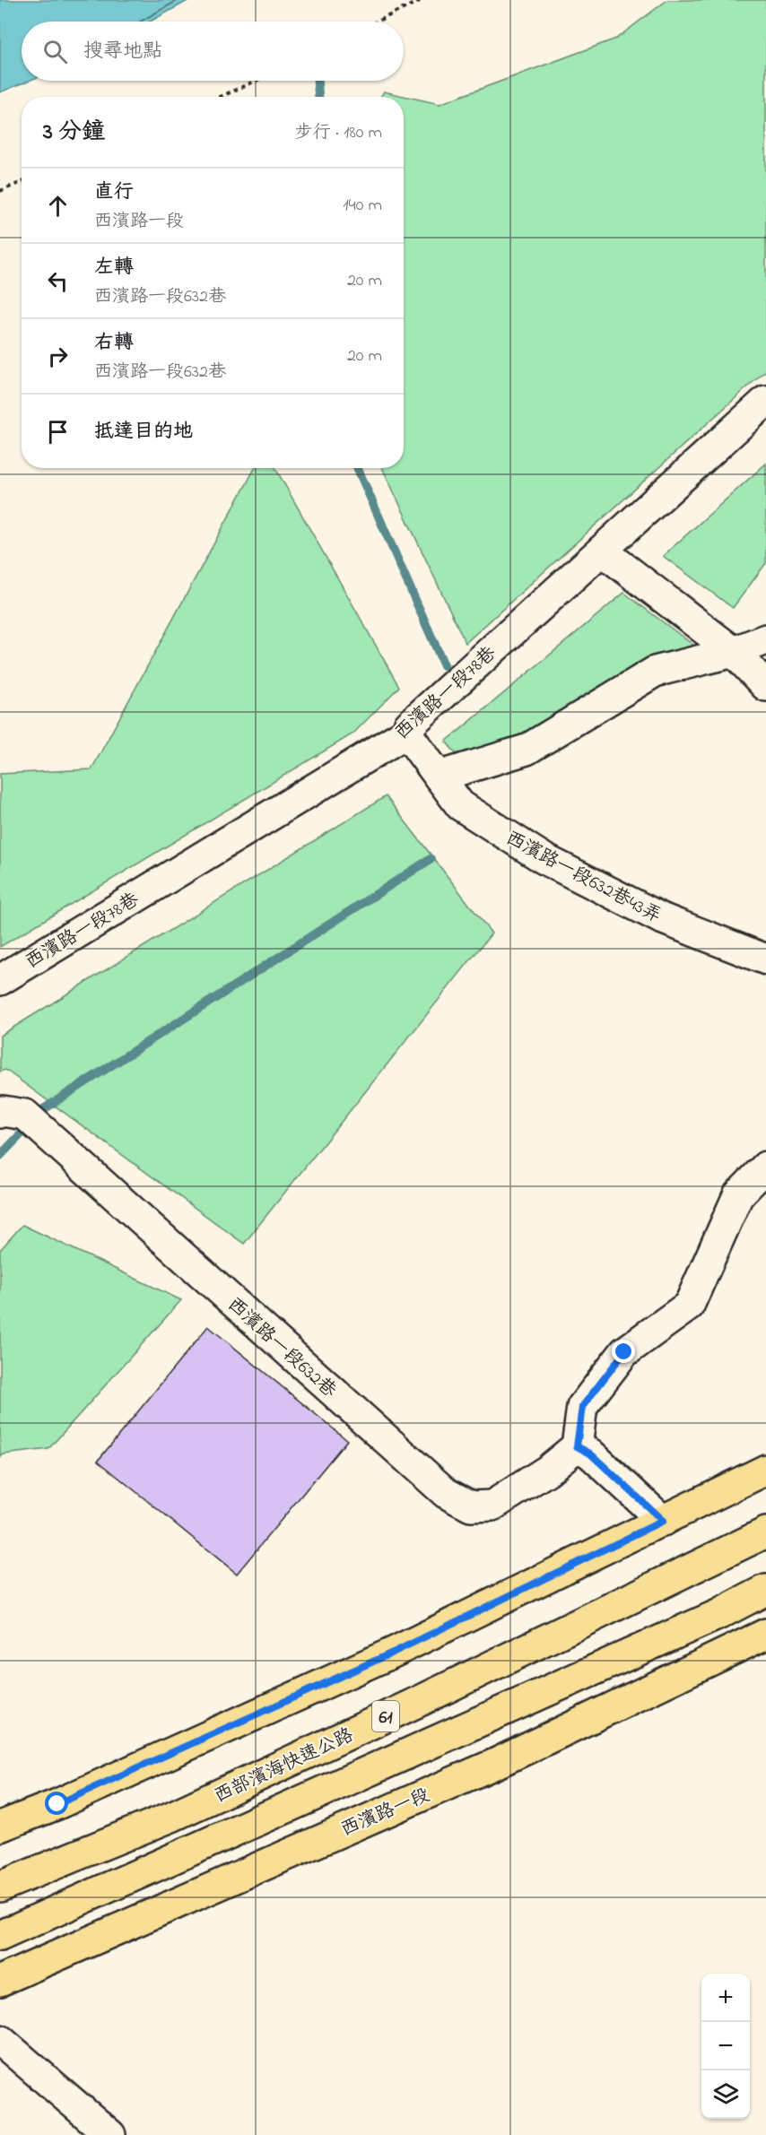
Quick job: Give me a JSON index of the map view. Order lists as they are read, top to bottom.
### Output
{
  "streets": {
    "main road": ["61", "西部濱海快速公路", "西濱路一段"],
    "street": ["西濱路一段78巷", "西濱路一段632巷43弄", "西濱路一段632巷"]
  },
  "crossings": [
    ["西濱路一段78巷", "西濱路一段632巷43弄"]
  ],
  "page": {
    "search": "搜尋地點",
    "heading": ["3 分鐘", "步行 · 180 m"],
    "list": [
      ["直行", "西濱路一段", "140 m"],
      ["左轉", "西濱路一段632巷", "20 m"],
      ["右轉", "西濱路一段632巷", "20 m"],
      "抵達目的地"
    ],
    "map_buttons": ["+", "−"]
  }
}
